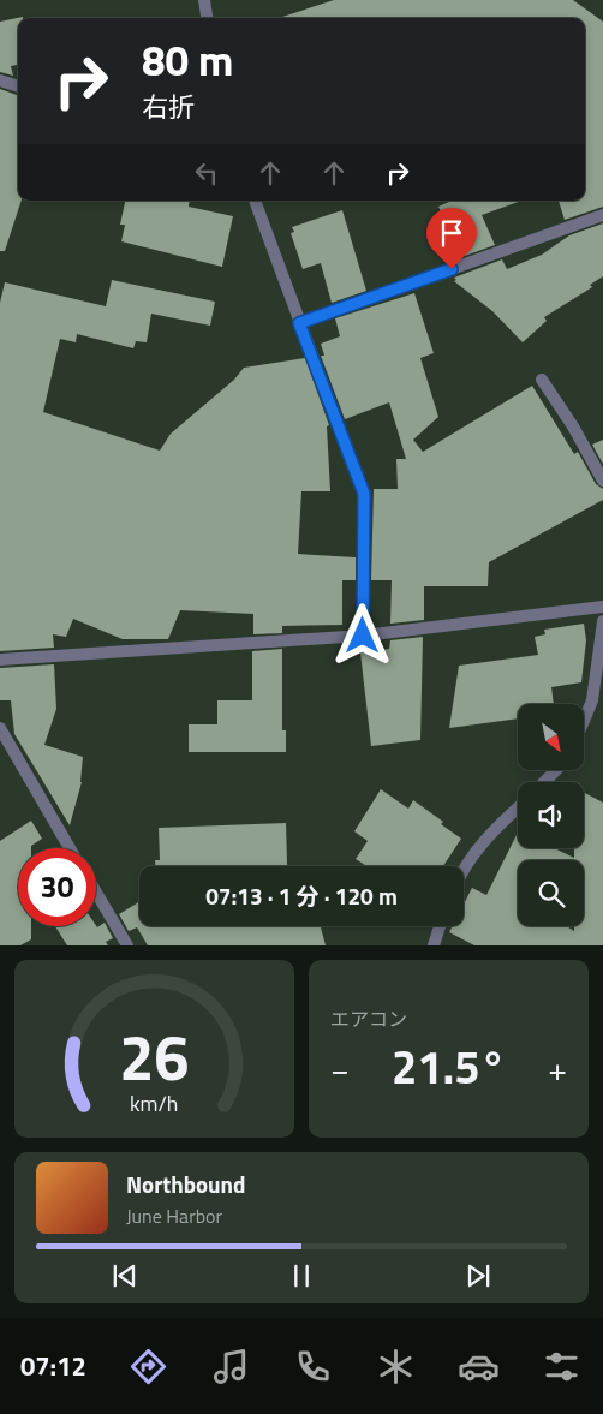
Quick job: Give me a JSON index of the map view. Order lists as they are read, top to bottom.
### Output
{
  "north": "bottom right",
  "page": {
    "turn": ["80 m", "右折"],
    "limit": "30",
    "trip": "07:13 · 1 分 · 120 m",
    "tile": "エアコン",
    "heat": ["−", "21.5°", "+"],
    "song": ["Northbound", "June Harbor"],
    "tabs": "07:12",
    "gauge": ["26", "km/h"]
  }
}
